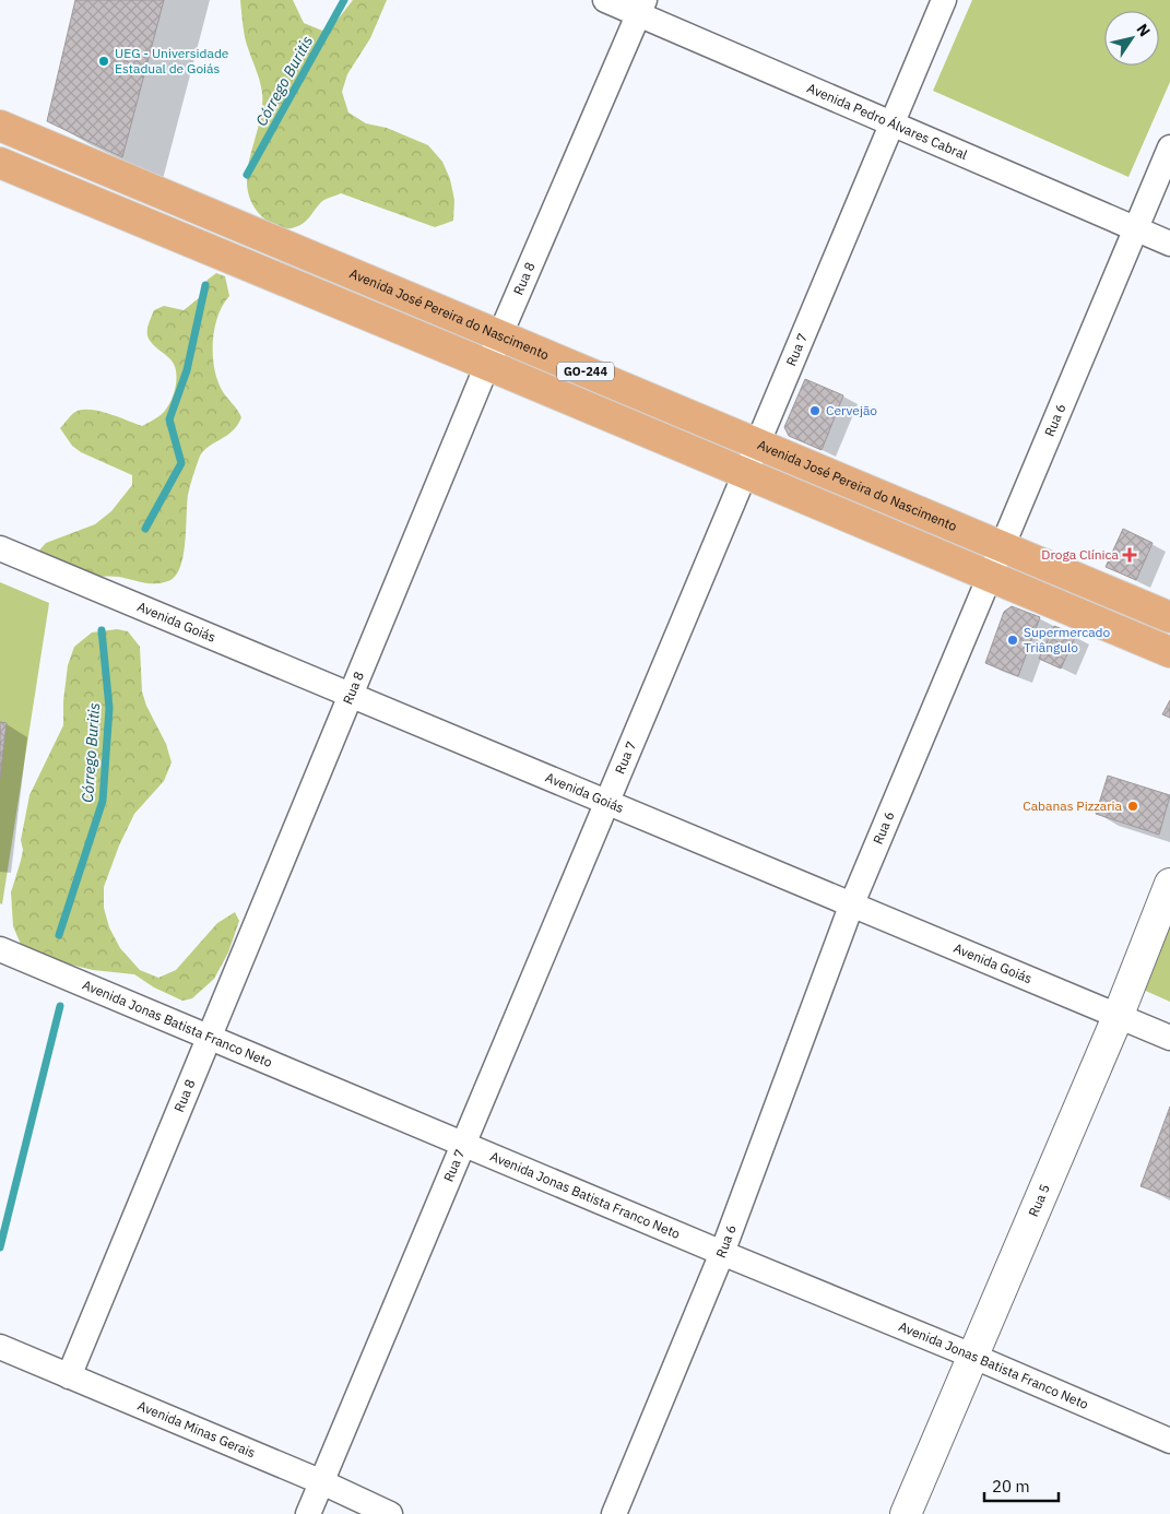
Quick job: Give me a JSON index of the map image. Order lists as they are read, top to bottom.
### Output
{
  "streets": {
    "main road": ["Avenida José Pereira do Nascimento", "GO-244"],
    "street": [
      "Avenida Pedro Álvares Cabral",
      "Rua 8",
      "Rua 7",
      "Rua 6",
      "Avenida Goiás",
      "Avenida Jonas Batista Franco Neto",
      "Rua 5",
      "Avenida Minas Gerais"
    ]
  },
  "crossings": [
    ["Avenida Pedro Álvares Cabral", "Rua 8"],
    ["Avenida Pedro Álvares Cabral", "Rua 7"],
    ["Avenida Pedro Álvares Cabral", "Rua 6"],
    ["Rua 8", "Avenida José Pereira do Nascimento"],
    ["Rua 8", "GO-244"],
    ["Rua 8", "Avenida Goiás"],
    ["Rua 8", "Avenida Jonas Batista Franco Neto"],
    ["Rua 8", "Avenida Minas Gerais"],
    ["Avenida José Pereira do Nascimento", "Rua 7"],
    ["Avenida José Pereira do Nascimento", "Rua 6"],
    ["Rua 7", "GO-244"],
    ["Rua 7", "Avenida Goiás"],
    ["Rua 7", "Avenida Jonas Batista Franco Neto"],
    ["Rua 7", "Avenida Minas Gerais"],
    ["GO-244", "Rua 6"],
    ["Rua 6", "Avenida Goiás"],
    ["Rua 6", "Avenida Jonas Batista Franco Neto"],
    ["Avenida Goiás", "Rua 5"],
    ["Avenida Jonas Batista Franco Neto", "Rua 5"]
  ],
  "water": ["Córrego Buritis"],
  "places": {
    "other": [
      "UEG - Universidade Estadual de Goiás",
      "Cervejão",
      "Supermercado Triângulo",
      "Cabanas Pizzaria"
    ],
    "health": ["Droga Clínica"]
  },
  "scale_bar": "20 m",
  "north": "top right"
}
